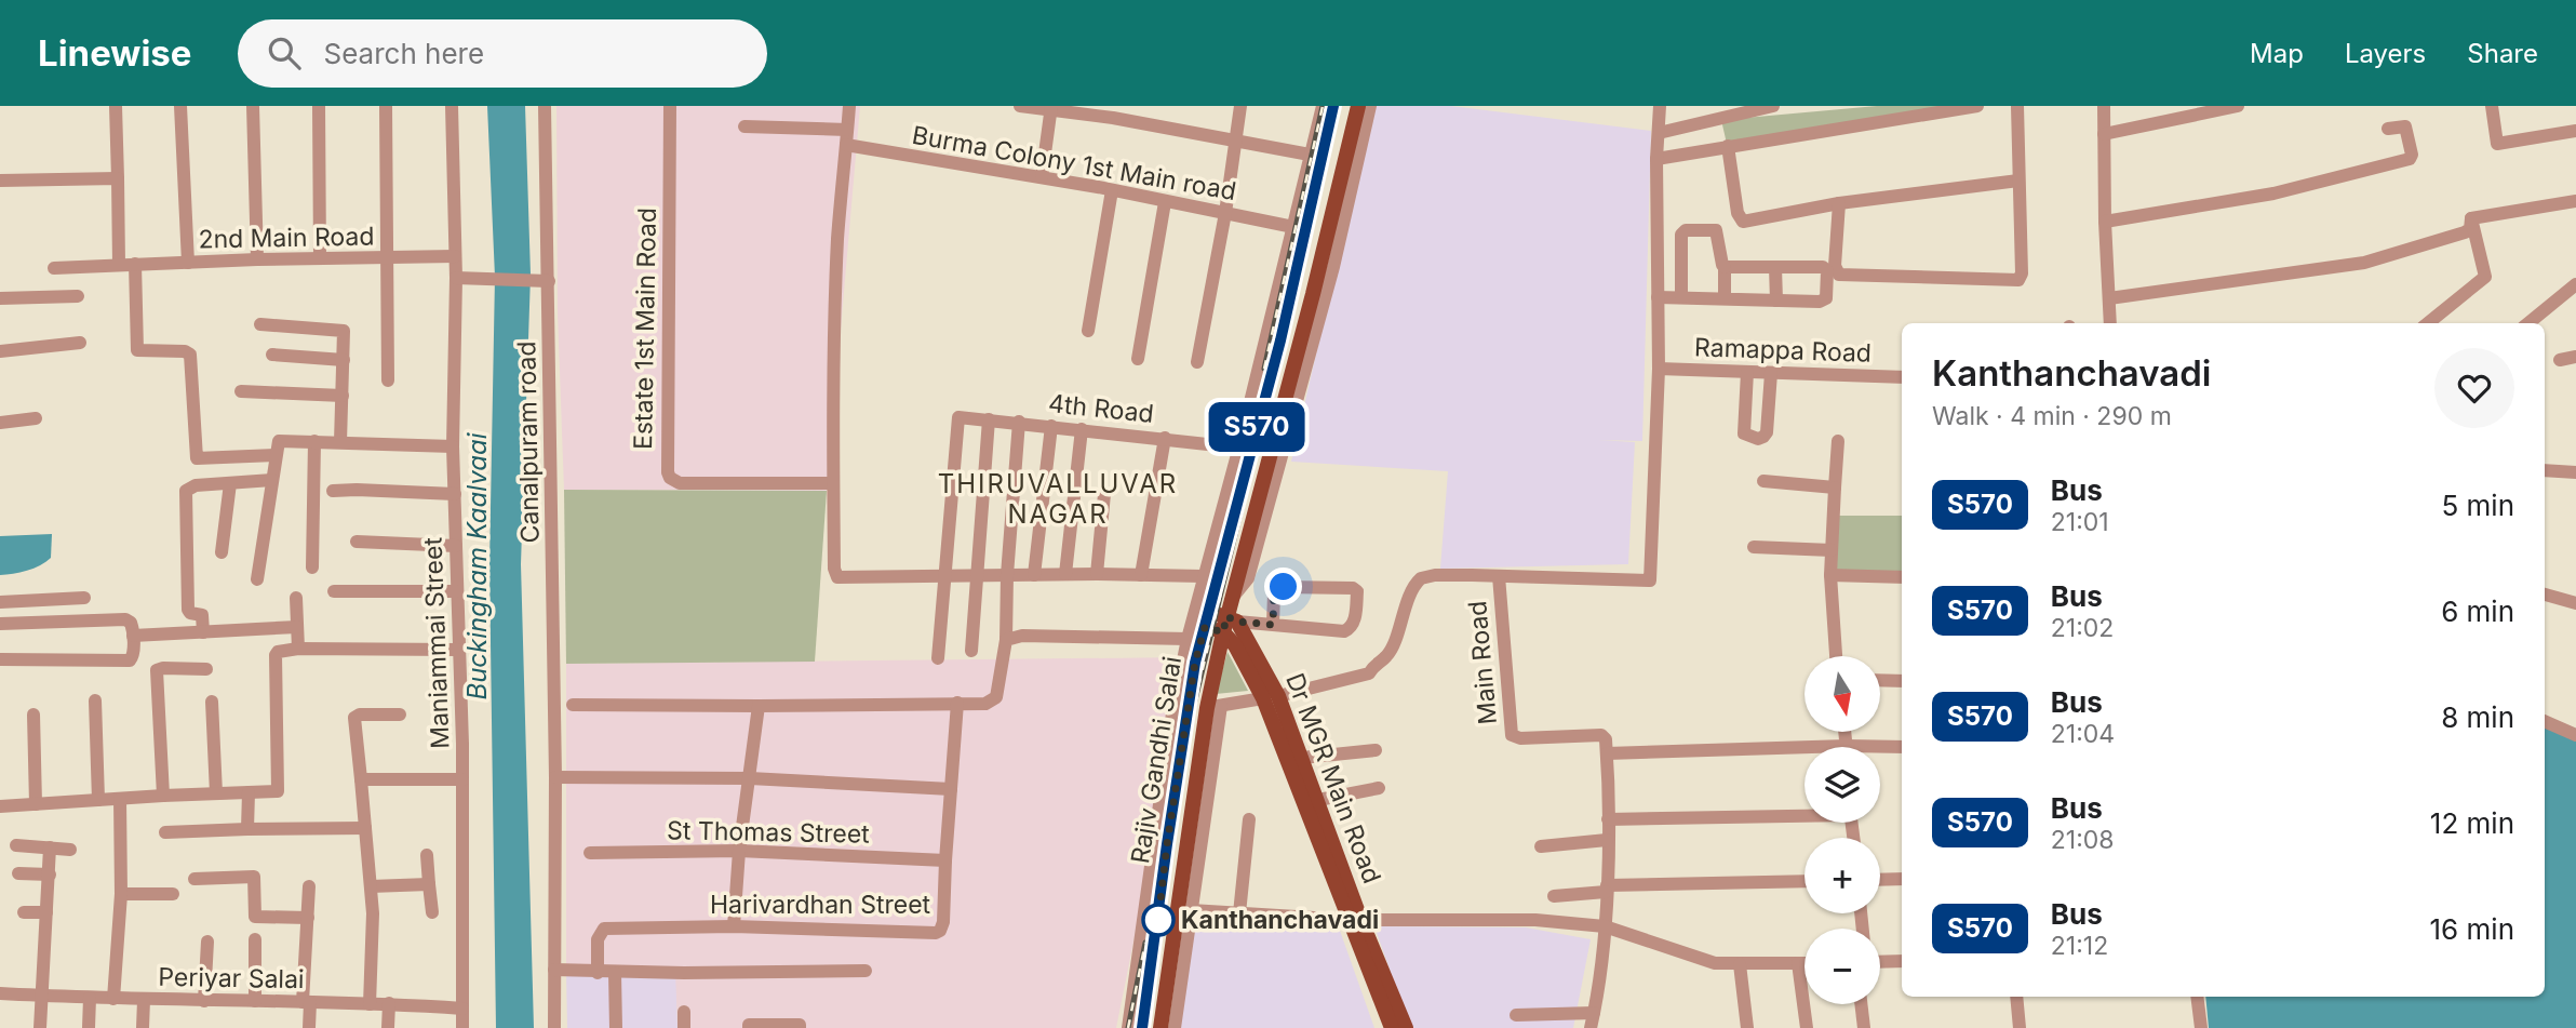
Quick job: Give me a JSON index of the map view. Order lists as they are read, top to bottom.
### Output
{
  "streets": {
    "main road": ["Rajiv Gandhi Salai", "Dr MGR Main Road"],
    "street": [
      "Burma Colony 1st Main road",
      "2nd Main Road",
      "Estate 1st Main Road",
      "Ramappa Road",
      "4th Road",
      "Canalpuram road",
      "Maniammai Street",
      "Main Road",
      "St Thomas Street",
      "Harivardhan Street",
      "Periyar Salai"
    ]
  },
  "crossings": [
    ["2nd Main Road", "Maniammai Street"],
    ["4th Road", "Rajiv Gandhi Salai"],
    ["Maniammai Street", "Periyar Salai"],
    ["Rajiv Gandhi Salai", "Dr MGR Main Road"],
    ["St Thomas Street", "Harivardhan Street"]
  ],
  "districts": ["THIRUVALLUVAR NAGAR"],
  "water": ["Buckingham Kaalvaai"],
  "places": ["Kanthanchavadi"],
  "lines": ["bus line S570"],
  "north": "bottom",
  "page": {
    "header": "Linewise",
    "search": "Search here",
    "nav": ["Map", "Layers", "Share"],
    "on_map": "S570",
    "heading": ["Kanthanchavadi", "Walk · 4 min · 290 m"],
    "list": [
      {
        "mark": "S570",
        "name": "Bus",
        "note": "21:01",
        "value": "5 min"
      },
      {
        "mark": "S570",
        "name": "Bus",
        "note": "21:02",
        "value": "6 min"
      },
      {
        "mark": "S570",
        "name": "Bus",
        "note": "21:04",
        "value": "8 min"
      },
      {
        "mark": "S570",
        "name": "Bus",
        "note": "21:08",
        "value": "12 min"
      },
      {
        "mark": "S570",
        "name": "Bus",
        "note": "21:12",
        "value": "16 min"
      }
    ],
    "map_buttons": ["+", "−"]
  }
}
